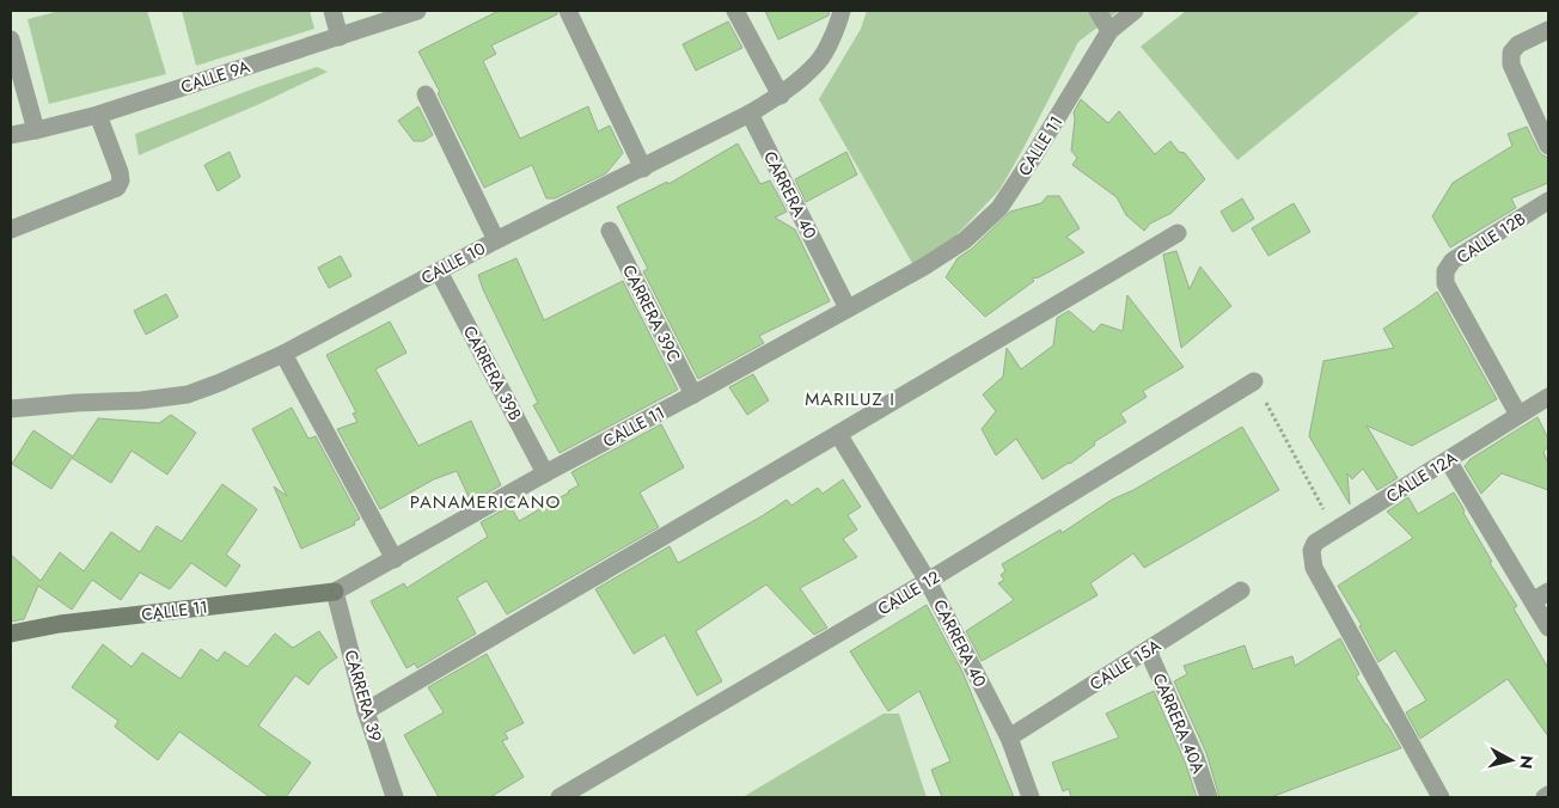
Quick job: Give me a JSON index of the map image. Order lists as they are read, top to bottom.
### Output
{
  "streets": {
    "street": [
      "CALLE 9A",
      "CALLE 11",
      "CARRERA 40",
      "CALLE 12B",
      "CALLE 10",
      "CARRERA 39C",
      "CARRERA 39B",
      "CALLE 12A",
      "CALLE 12",
      "CALLE 15A",
      "CARRERA 39",
      "CARRERA 40A"
    ]
  },
  "crossings": [
    ["CALLE 11", "CARRERA 40"],
    ["CALLE 11", "CARRERA 39C"],
    ["CALLE 11", "CARRERA 39B"],
    ["CALLE 11", "CARRERA 39"],
    ["CARRERA 40", "CALLE 10"],
    ["CARRERA 40", "CALLE 12"],
    ["CARRERA 40", "CALLE 15A"],
    ["CALLE 12B", "CALLE 12A"],
    ["CALLE 10", "CARRERA 39B"],
    ["CALLE 15A", "CARRERA 40A"]
  ],
  "districts": ["MARILUZ I", "PANAMERICANO"],
  "north": "right"
}
